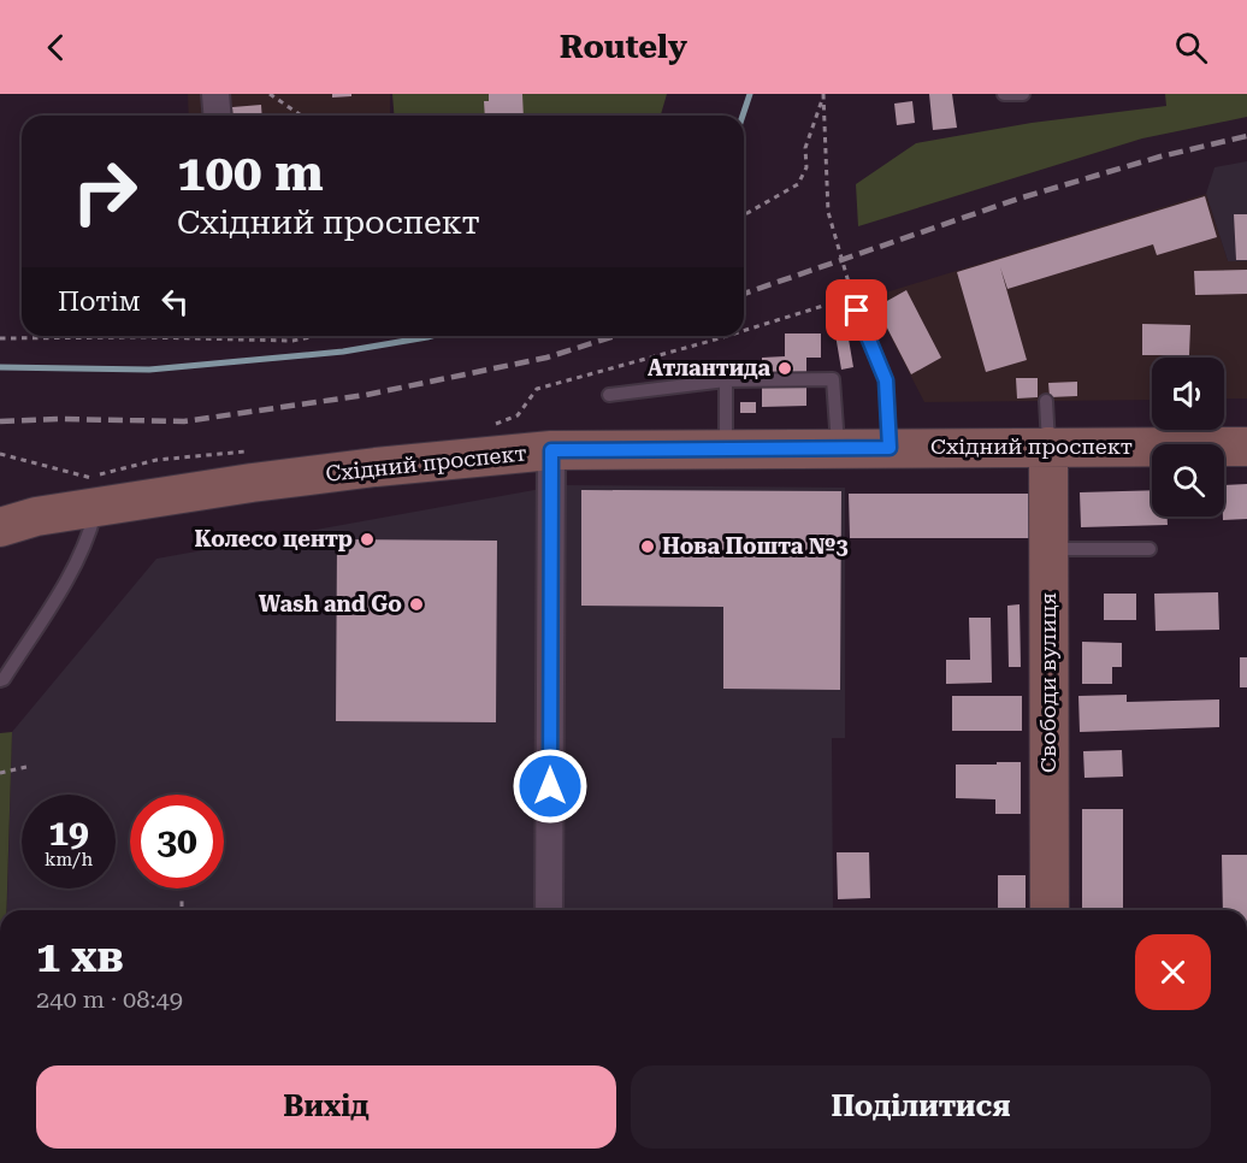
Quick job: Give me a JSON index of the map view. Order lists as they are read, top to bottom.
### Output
{
  "streets": {
    "main road": ["Східний проспект", "Свободи вулиця"]
  },
  "crossings": [
    ["Східний проспект", "Свободи вулиця"]
  ],
  "places": [
    "Атлантида",
    "Колесо центр",
    "Нова Пошта №3",
    "Wash and Go"
  ],
  "page": {
    "header": "Routely",
    "turn": ["100 m", "Східний проспект"],
    "then": "Потім",
    "speed": "19 km/h",
    "limit": "30",
    "heading": ["1 хв", "240 m · 08:49"],
    "buttons": ["Вихід", "Поділитися"]
  }
}
